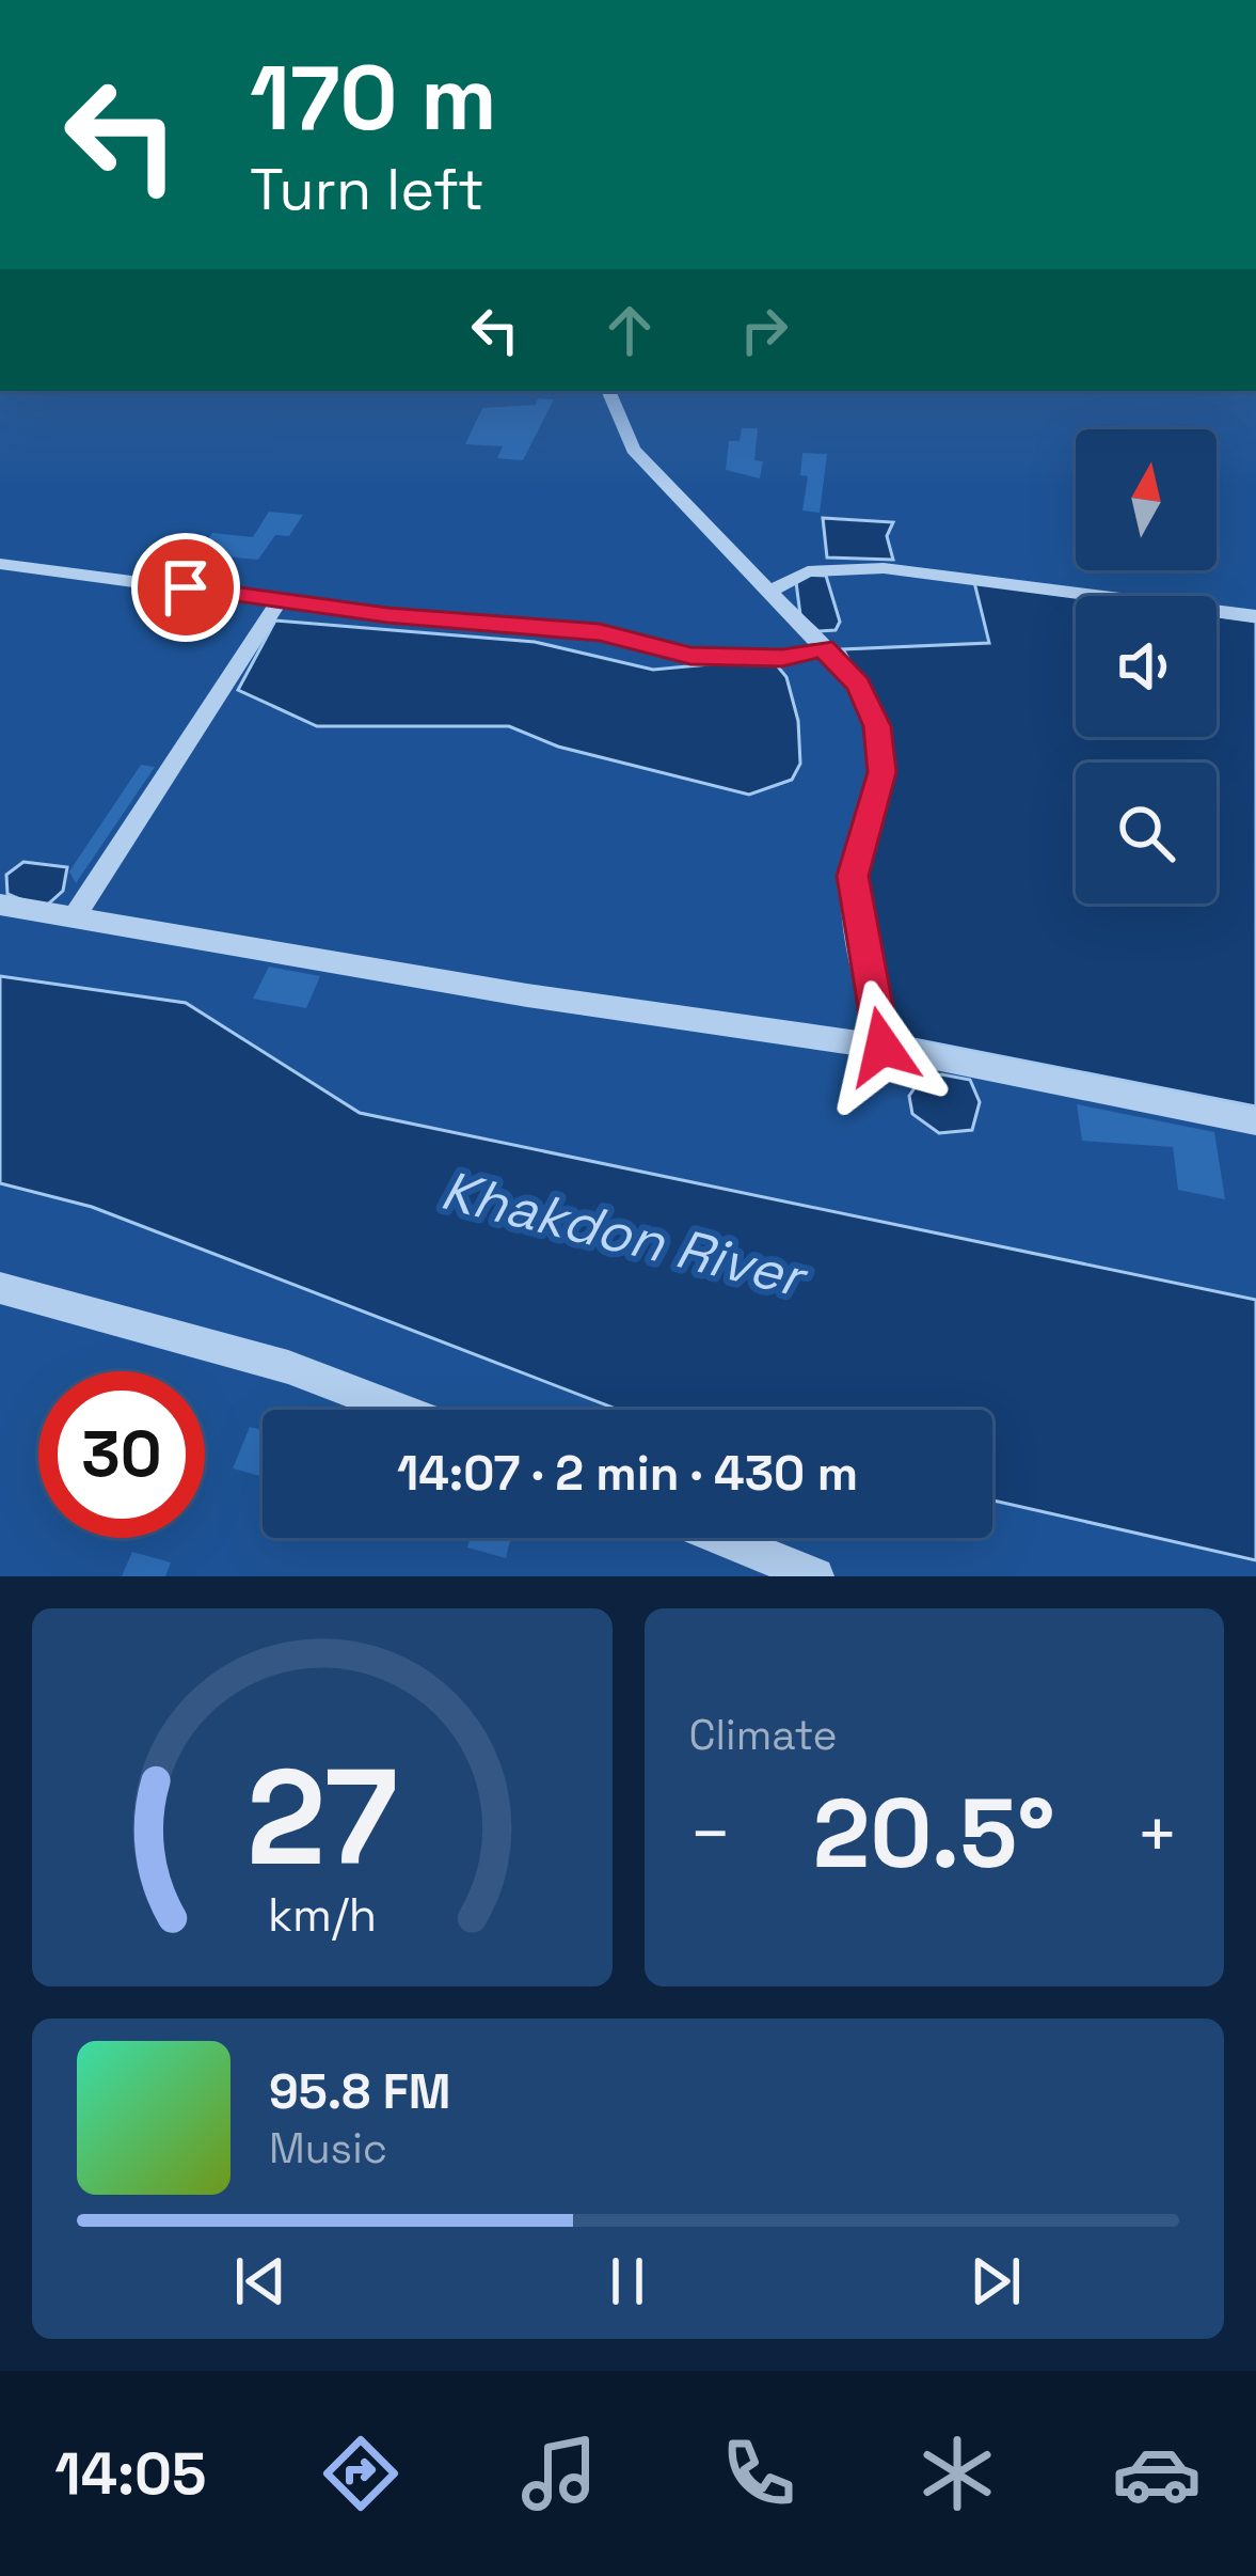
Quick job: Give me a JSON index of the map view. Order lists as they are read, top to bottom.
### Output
{
  "water": ["Khakdon River"],
  "north": "top",
  "page": {
    "turn": ["170 m", "Turn left"],
    "limit": "30",
    "trip": "14:07 · 2 min · 430 m",
    "tile": "Climate",
    "heat": ["−", "20.5°", "+"],
    "song": ["95.8 FM", "Music"],
    "tabs": "14:05",
    "gauge": ["27", "km/h"]
  }
}
